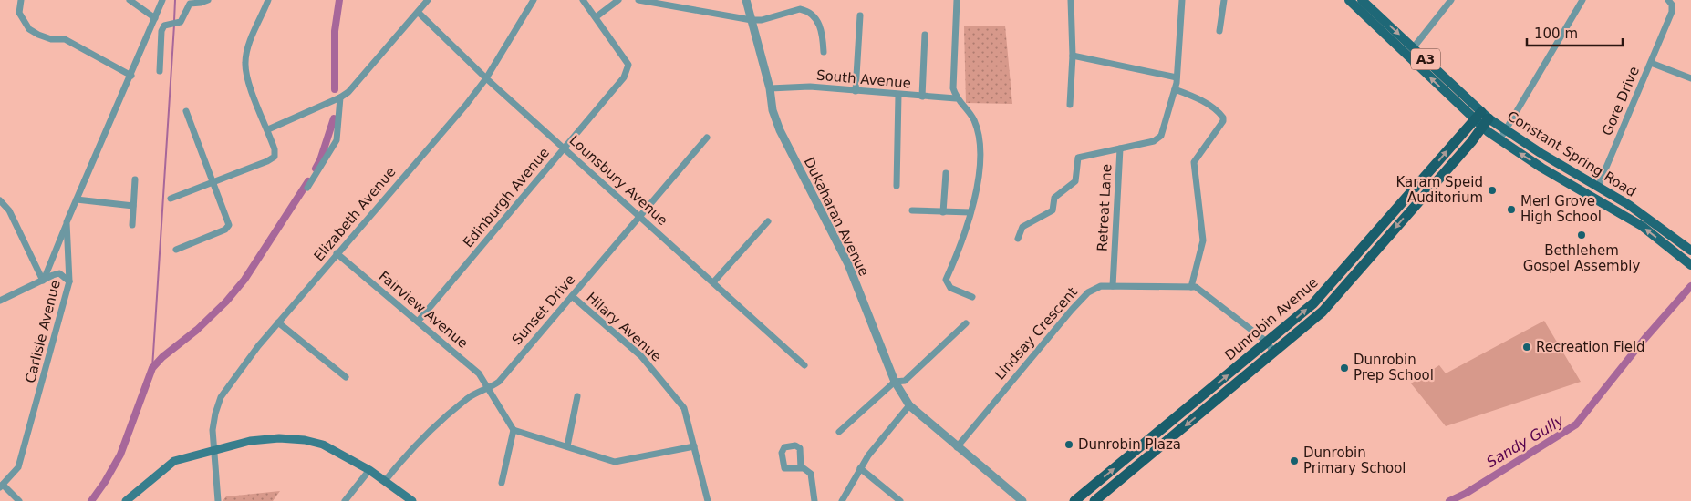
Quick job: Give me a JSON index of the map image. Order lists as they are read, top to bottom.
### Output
{
  "streets": {
    "highway": ["Dunrobin Avenue"],
    "main road": ["A3", "Constant Spring Road"],
    "street": [
      "South Avenue",
      "Gore Drive",
      "Lounsbury Avenue",
      "Edinburgh Avenue",
      "Retreat Lane",
      "Elizabeth Avenue",
      "Dukaharan Avenue",
      "Fairview Avenue",
      "Sunset Drive",
      "Hilary Avenue",
      "Carlisle Avenue",
      "Lindsay Crescent"
    ]
  },
  "crossings": [
    ["South Avenue", "Dukaharan Avenue"],
    ["Gore Drive", "Constant Spring Road"],
    ["Constant Spring Road", "Dunrobin Avenue"],
    ["Lounsbury Avenue", "Edinburgh Avenue"],
    ["Lounsbury Avenue", "Elizabeth Avenue"],
    ["Lounsbury Avenue", "Sunset Drive"],
    ["Edinburgh Avenue", "Fairview Avenue"],
    ["Retreat Lane", "Lindsay Crescent"],
    ["Elizabeth Avenue", "Fairview Avenue"],
    ["Dukaharan Avenue", "Lindsay Crescent"],
    ["Fairview Avenue", "Sunset Drive"],
    ["Sunset Drive", "Hilary Avenue"],
    ["Dunrobin Avenue", "Lindsay Crescent"]
  ],
  "water": ["Sandy Gully"],
  "places": [
    "Karam Speid Auditorium",
    "Merl Grove High School",
    "Bethlehem Gospel Assembly",
    "Recreation Field",
    "Dunrobin Prep School",
    "Dunrobin Plaza",
    "Dunrobin Primary School"
  ],
  "scale_bar": "100 m"
}
